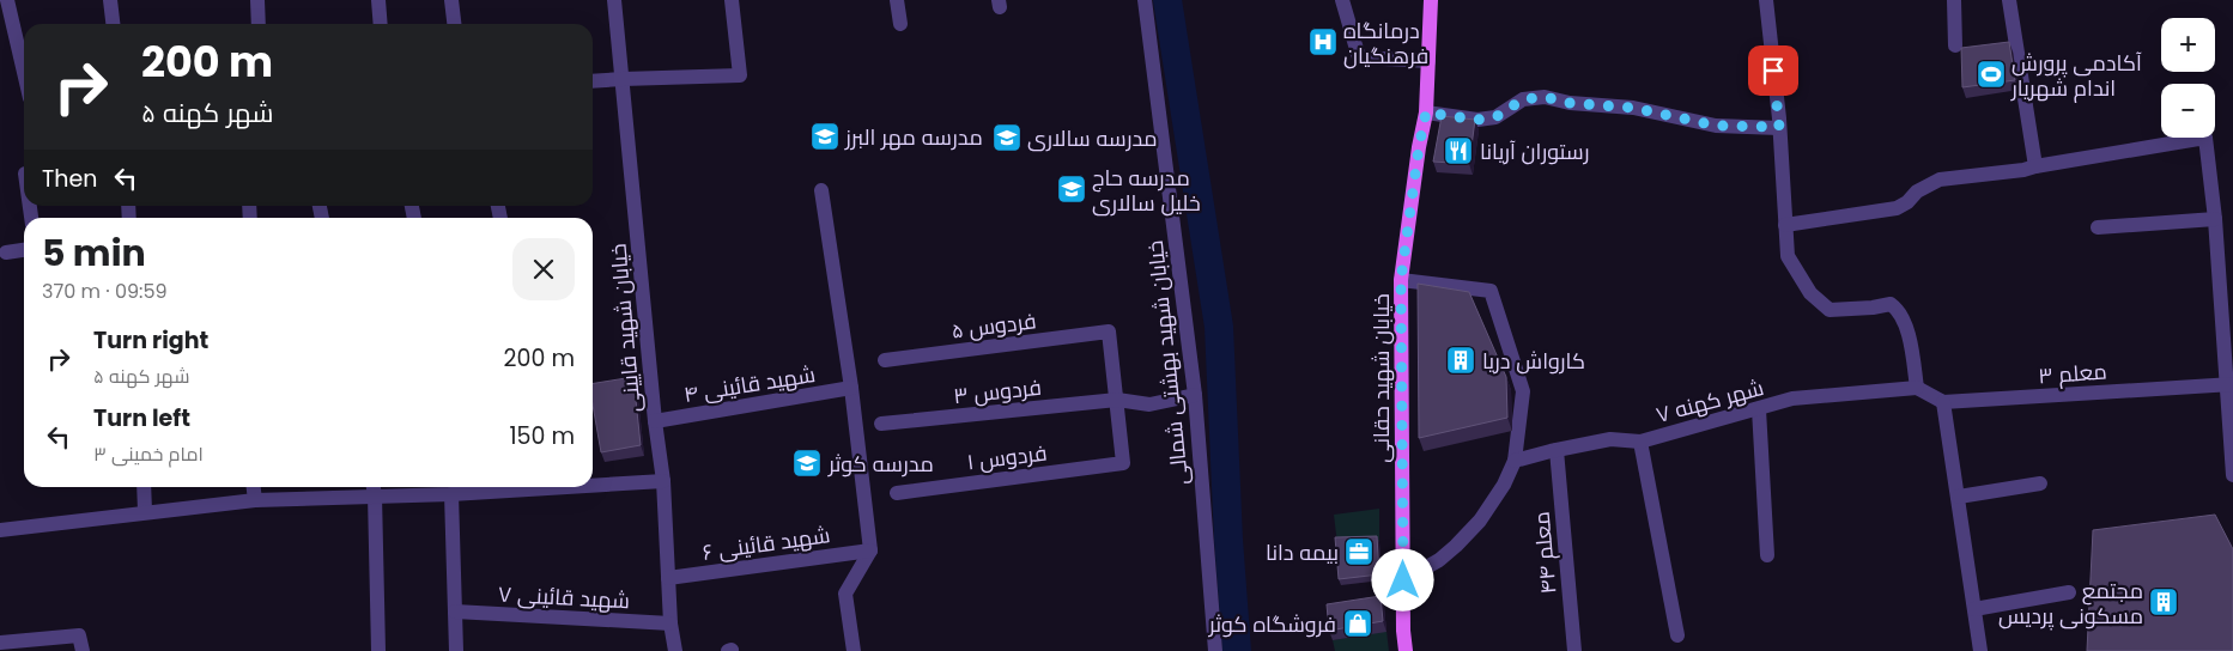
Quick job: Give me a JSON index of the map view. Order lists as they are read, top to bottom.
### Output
{
  "streets": {
    "main road": ["خیابان شهید حقانی"],
    "street": [
      "فردوس ۵",
      "خیابان شهید قایینی",
      "خیابان شهید بهشتی شمالی",
      "معلم ۳",
      "شهید قائینی ۴",
      "فردوس ۳",
      "شهر کهنه ۷",
      "فردوس ۱",
      "شهید قائینی ۶",
      "معلم ۴۴",
      "شهید قائینی ۷"
    ]
  },
  "crossings": [
    ["فردوس ۵", "فردوس ۳"],
    ["فردوس ۵", "فردوس ۱"],
    ["خیابان شهید قایینی", "شهید قائینی ۴"],
    ["خیابان شهید قایینی", "شهید قائینی ۶"],
    ["خیابان شهید قایینی", "شهید قائینی ۷"],
    ["خیابان شهید بهشتی شمالی", "فردوس ۳"],
    ["فردوس ۳", "فردوس ۱"],
    ["شهر کهنه ۷", "معلم ۴۴"]
  ],
  "places": {
    "hospital": ["درمانگاه فرهنگیان"],
    "sports": ["آکادمی پرورش اندام شهریار"],
    "school or university": [
      "مدرسه مهر البرز",
      "مدرسه سالاری",
      "مدرسه حاج خلیل سالاری",
      "مدرسه کوثر"
    ],
    "restaurant": ["رستوران آریانا"],
    "building": ["کارواش دریا", "مجتمع مسکونی پردیس"],
    "office": ["بیمه دانا"],
    "shop": ["فروشگاه کوثر"]
  },
  "page": {
    "map_buttons": ["+", "−"],
    "turn": ["200 m", "شهر کهنه ۵"],
    "then": "Then",
    "heading": ["5 min", "370 m · 09:59"],
    "list": [
      {
        "name": "Turn right",
        "note": "شهر کهنه ۵",
        "value": "200 m"
      },
      {
        "name": "Turn left",
        "note": "امام خمینی ۳",
        "value": "150 m"
      }
    ]
  }
}
